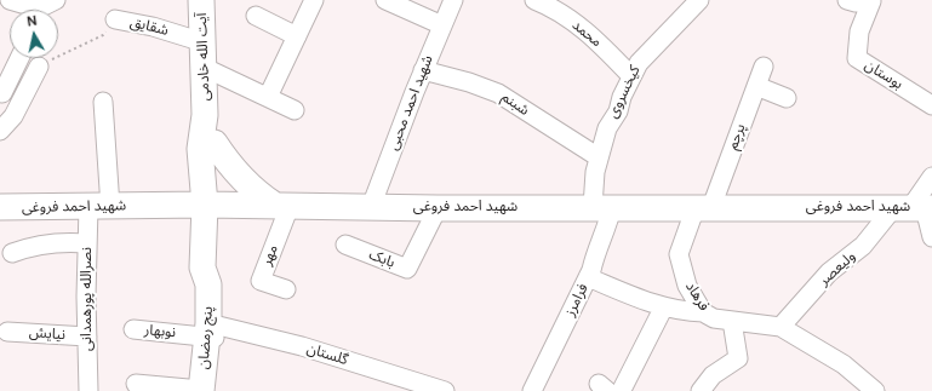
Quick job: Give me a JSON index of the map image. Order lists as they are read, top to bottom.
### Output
{
  "streets": {
    "main road": ["آیت الله خادمی", "شهید احمد فروغی", "پنج رمضان"],
    "street": [
      "شقایق",
      "محمد",
      "بوستان",
      "کیخسروی",
      "شهید احمد محبی",
      "شبنم",
      "پرچم",
      "مهر",
      "بابک",
      "ولیعصر",
      "فرهاد",
      "نصرالله پورهمدانی",
      "فرامرز",
      "نوبهار",
      "نیایش",
      "گلستان"
    ]
  },
  "crossings": [
    ["شقایق", "آیت الله خادمی"],
    ["محمد", "کیخسروی"],
    ["آیت الله خادمی", "شهید احمد فروغی"],
    ["آیت الله خادمی", "پنج رمضان"],
    ["کیخسروی", "شبنم"],
    ["کیخسروی", "شهید احمد فروغی"],
    ["کیخسروی", "فرامرز"],
    ["شهید احمد محبی", "شبنم"],
    ["شهید احمد محبی", "شهید احمد فروغی"],
    ["پرچم", "شهید احمد فروغی"],
    ["پرچم", "فرهاد"],
    ["شهید احمد فروغی", "مهر"],
    ["شهید احمد فروغی", "بابک"],
    ["شهید احمد فروغی", "ولیعصر"],
    ["شهید احمد فروغی", "فرهاد"],
    ["شهید احمد فروغی", "نصرالله پورهمدانی"],
    ["شهید احمد فروغی", "فرامرز"],
    ["شهید احمد فروغی", "پنج رمضان"],
    ["ولیعصر", "فرهاد"],
    ["نصرالله پورهمدانی", "نیایش"],
    ["نوبهار", "پنج رمضان"],
    ["نوبهار", "گلستان"],
    ["پنج رمضان", "گلستان"]
  ],
  "north": "top"
}
